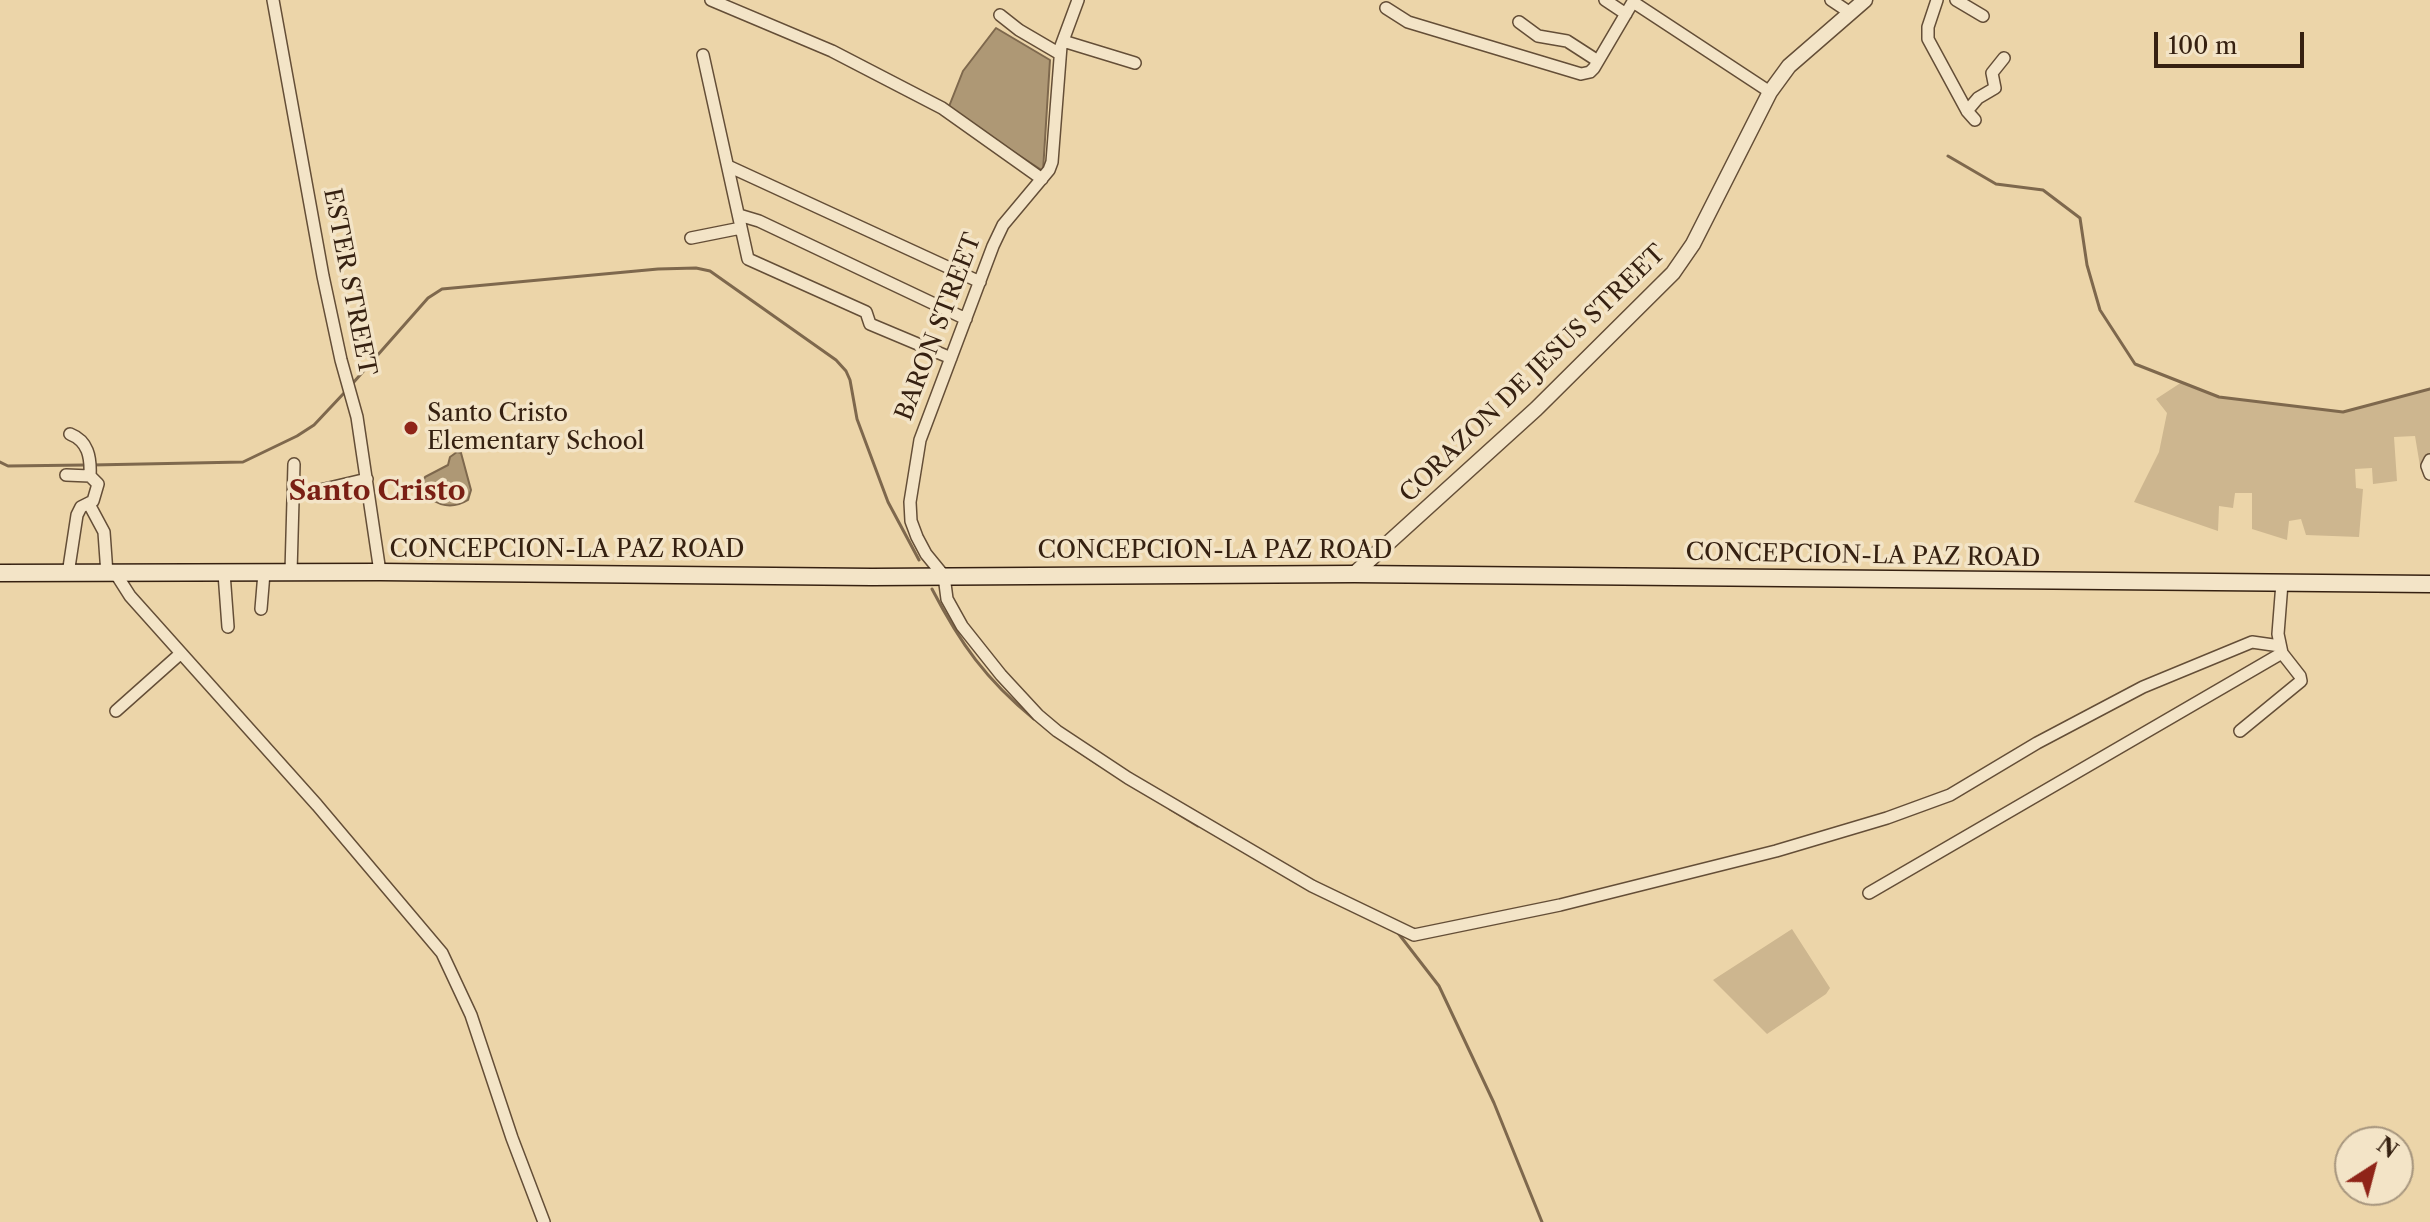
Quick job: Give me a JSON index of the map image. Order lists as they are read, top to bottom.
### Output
{
  "streets": {
    "main road": ["CONCEPCION-LA PAZ ROAD"],
    "street": ["ESTER STREET", "BARON STREET", "CORAZON DE JESUS STREET"]
  },
  "crossings": [
    ["ESTER STREET", "CONCEPCION-LA PAZ ROAD"],
    ["BARON STREET", "CONCEPCION-LA PAZ ROAD"],
    ["CORAZON DE JESUS STREET", "CONCEPCION-LA PAZ ROAD"]
  ],
  "districts": ["Santo Cristo"],
  "places": ["Santo Cristo Elementary School"],
  "scale_bar": "100 m",
  "north": "top right"
}
